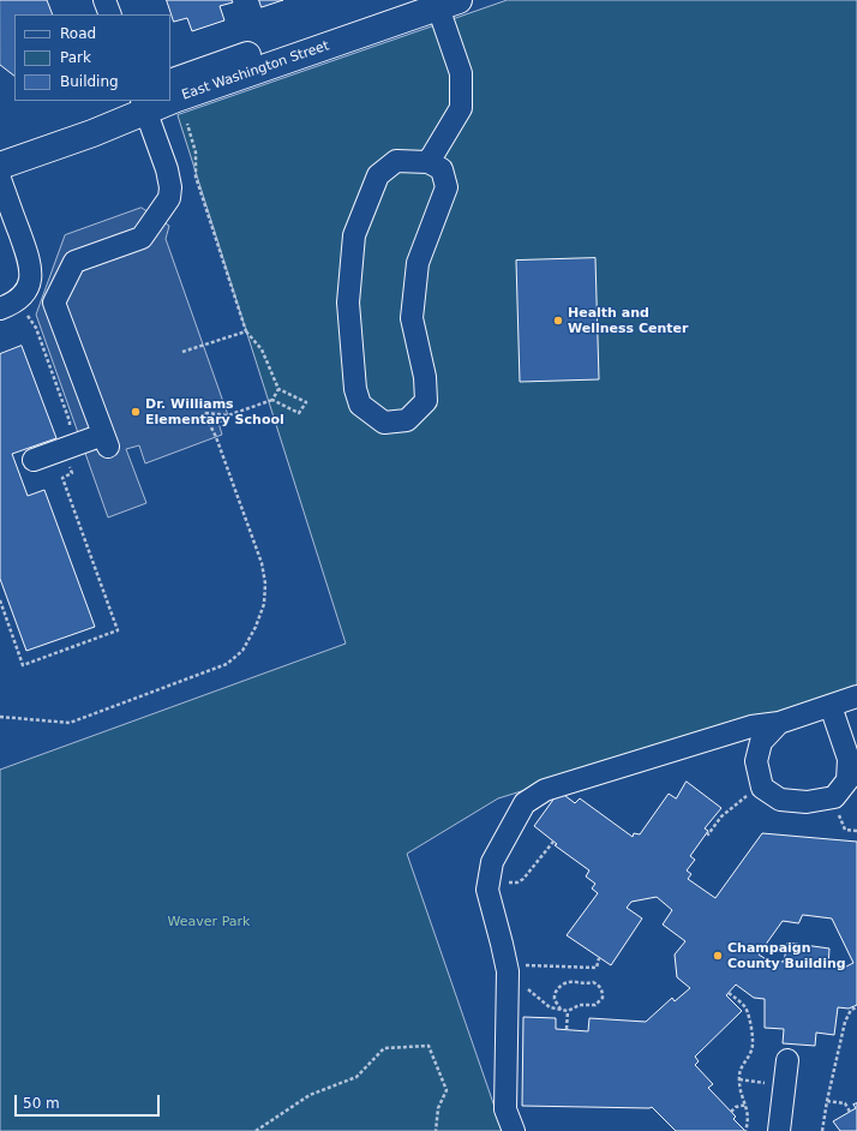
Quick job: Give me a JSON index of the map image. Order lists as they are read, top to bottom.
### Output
{
  "streets": {
    "main road": ["East Washington Street"]
  },
  "parks": ["Weaver Park"],
  "places": ["Health and Wellness Center", "Dr. Williams Elementary School", "Champaign County Building"],
  "legend": ["Road", "Park", "Building"],
  "scale_bar": "50 m"
}
